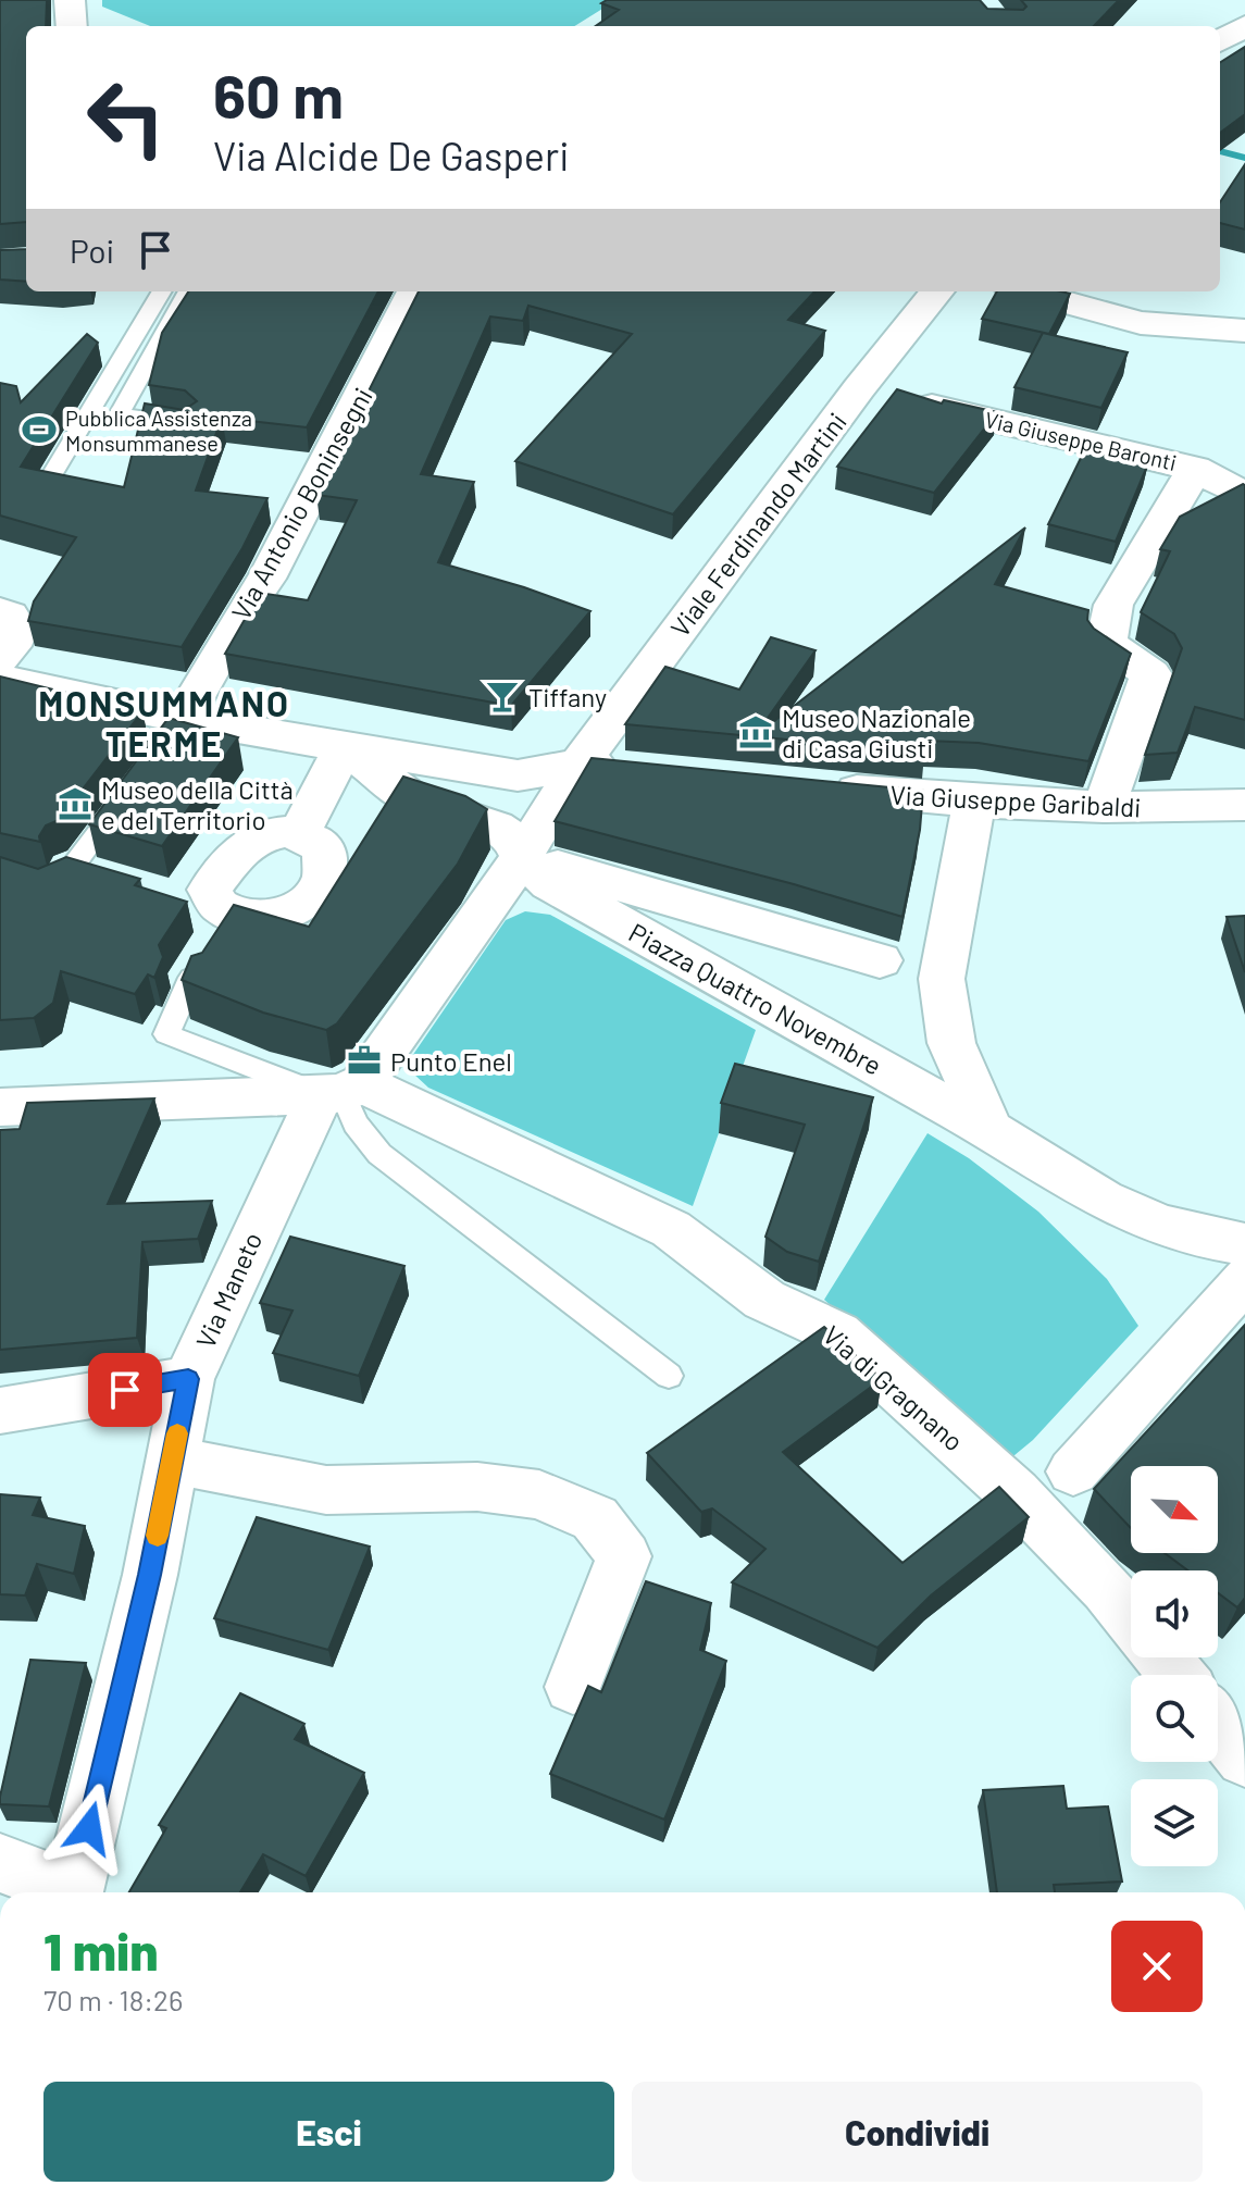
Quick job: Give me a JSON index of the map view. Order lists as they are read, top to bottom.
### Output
{
  "streets": {
    "street": [
      "Via Giuseppe Baronti",
      "Via Antonio Boninsegni",
      "Viale Ferdinando Martini",
      "Via Giuseppe Garibaldi",
      "Piazza Quattro Novembre",
      "Via Maneto",
      "Via di Gragnano"
    ]
  },
  "crossings": [
    ["Via Giuseppe Baronti", "Viale Ferdinando Martini"],
    ["Viale Ferdinando Martini", "Piazza Quattro Novembre"],
    ["Via Maneto", "Via di Gragnano"]
  ],
  "districts": ["MONSUMMANO TERME"],
  "places": {
    "sports": ["Pubblica Assistenza Monsummanese"],
    "bar": ["Tiffany"],
    "museum": ["Museo Nazionale di Casa Giusti", "Museo della Città e del Territorio"],
    "office": ["Punto Enel"]
  },
  "north": "bottom right",
  "page": {
    "turn": ["60 m", "Via Alcide De Gasperi"],
    "then": "Poi",
    "heading": ["1 min", "70 m · 18:26"],
    "buttons": ["Esci", "Condividi"]
  }
}
